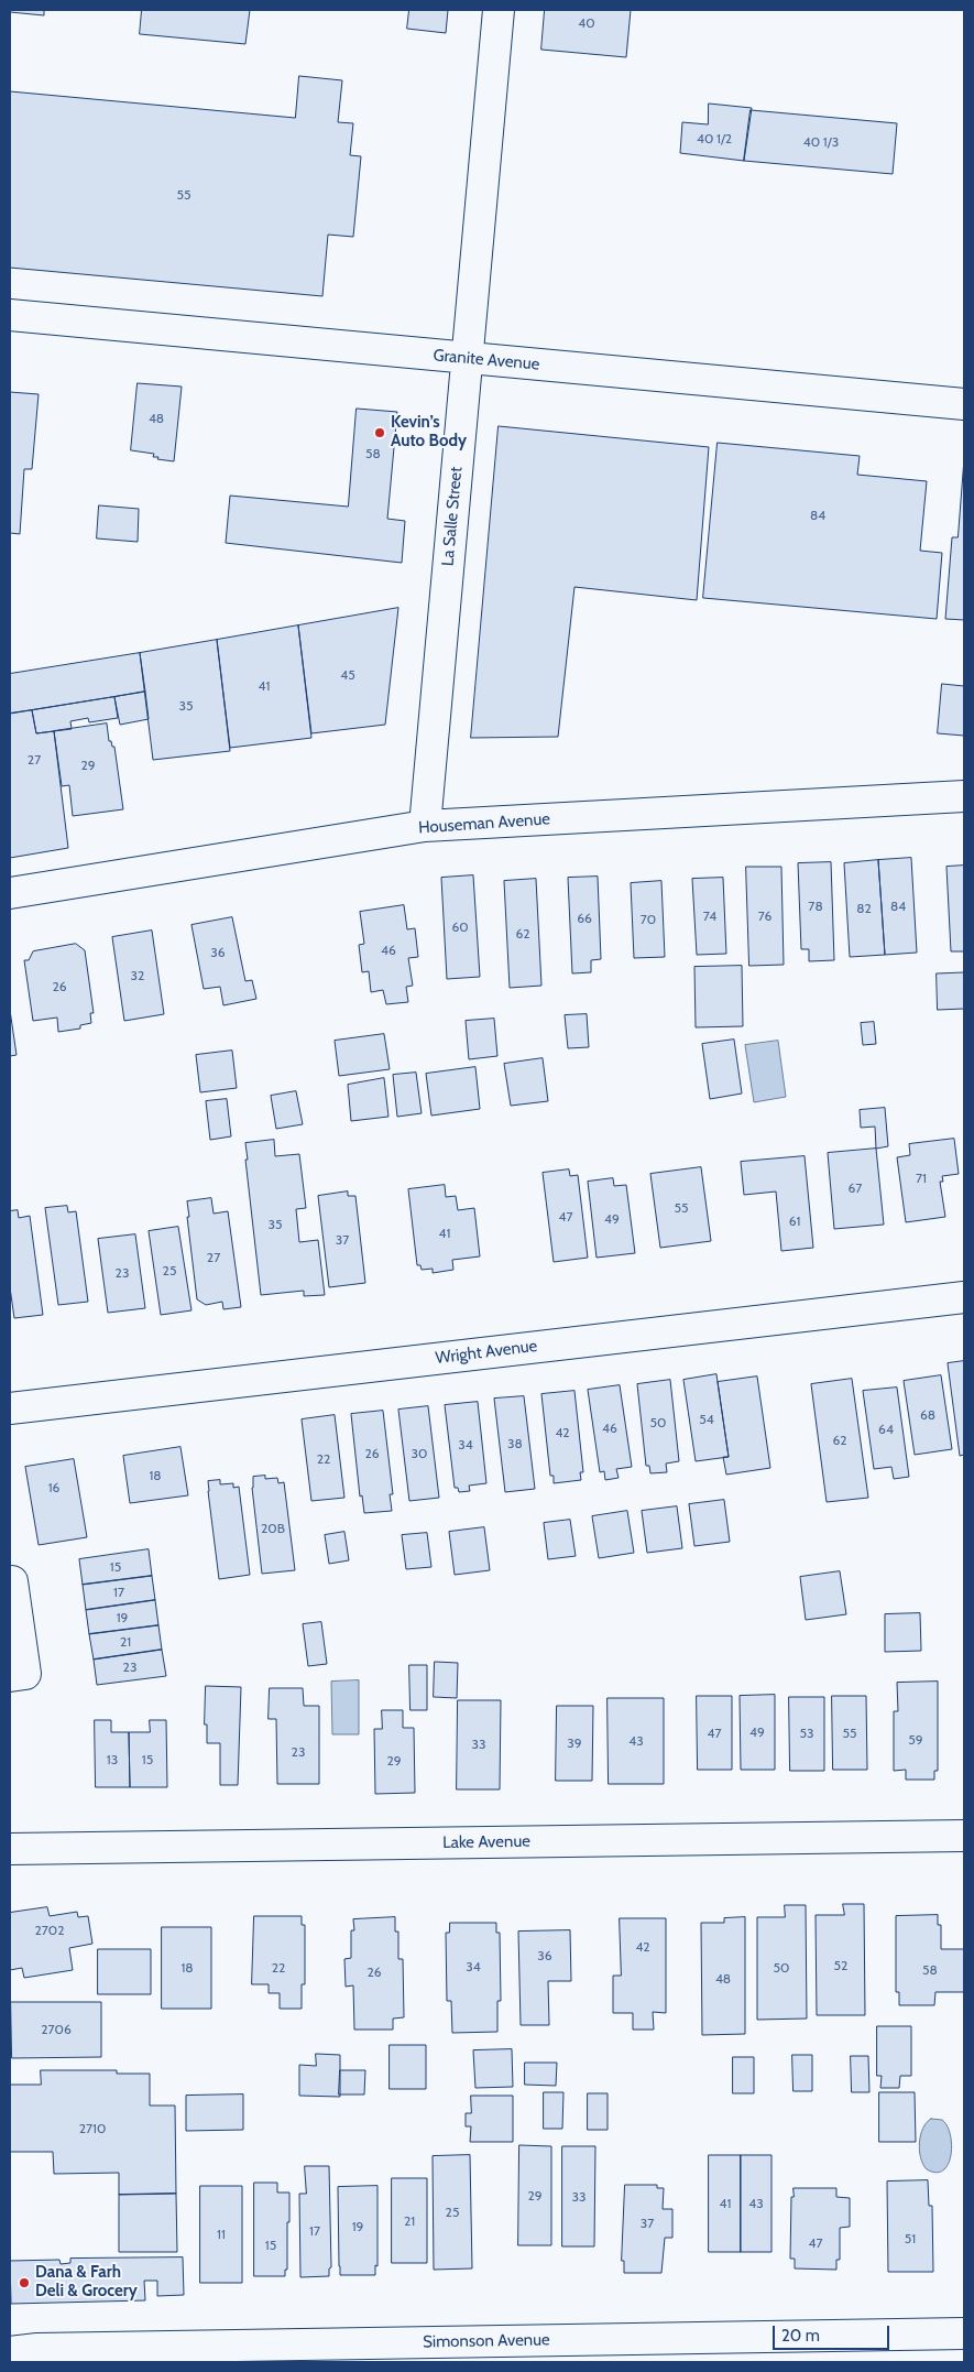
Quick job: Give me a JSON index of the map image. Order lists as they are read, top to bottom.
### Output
{
  "streets": {
    "street": [
      "Granite Avenue",
      "La Salle Street",
      "Houseman Avenue",
      "Wright Avenue",
      "Lake Avenue",
      "Simonson Avenue"
    ]
  },
  "crossings": [
    ["Granite Avenue", "La Salle Street"],
    ["La Salle Street", "Houseman Avenue"]
  ],
  "places": ["Kevin’s Auto Body", "Dana & Farh Deli & Grocery"],
  "house_numbers": [
    "40",
    "40 1/2",
    "40 1/3",
    "55",
    "48",
    "58",
    "84",
    "45",
    "41",
    "35",
    "27",
    "29",
    "78",
    "84",
    "82",
    "74",
    "76",
    "66",
    "70",
    "60",
    "62",
    "46",
    "36",
    "32",
    "26",
    "71",
    "67",
    "55",
    "47",
    "49",
    "61",
    "35",
    "41",
    "37",
    "27",
    "25",
    "23",
    "68",
    "54",
    "50",
    "46",
    "64",
    "42",
    "62",
    "38",
    "34",
    "26",
    "30",
    "22",
    "18",
    "16",
    "20B",
    "15",
    "17",
    "19",
    "21",
    "23",
    "49",
    "47",
    "53",
    "55",
    "59",
    "43",
    "39",
    "33",
    "23",
    "13",
    "15",
    "29",
    "2702",
    "42",
    "36",
    "52",
    "34",
    "18",
    "22",
    "50",
    "58",
    "26",
    "48",
    "2706",
    "2710",
    "29",
    "33",
    "41",
    "43",
    "25",
    "21",
    "37",
    "19",
    "17",
    "11",
    "51",
    "47",
    "15"
  ],
  "scale_bar": "20 m"
}
